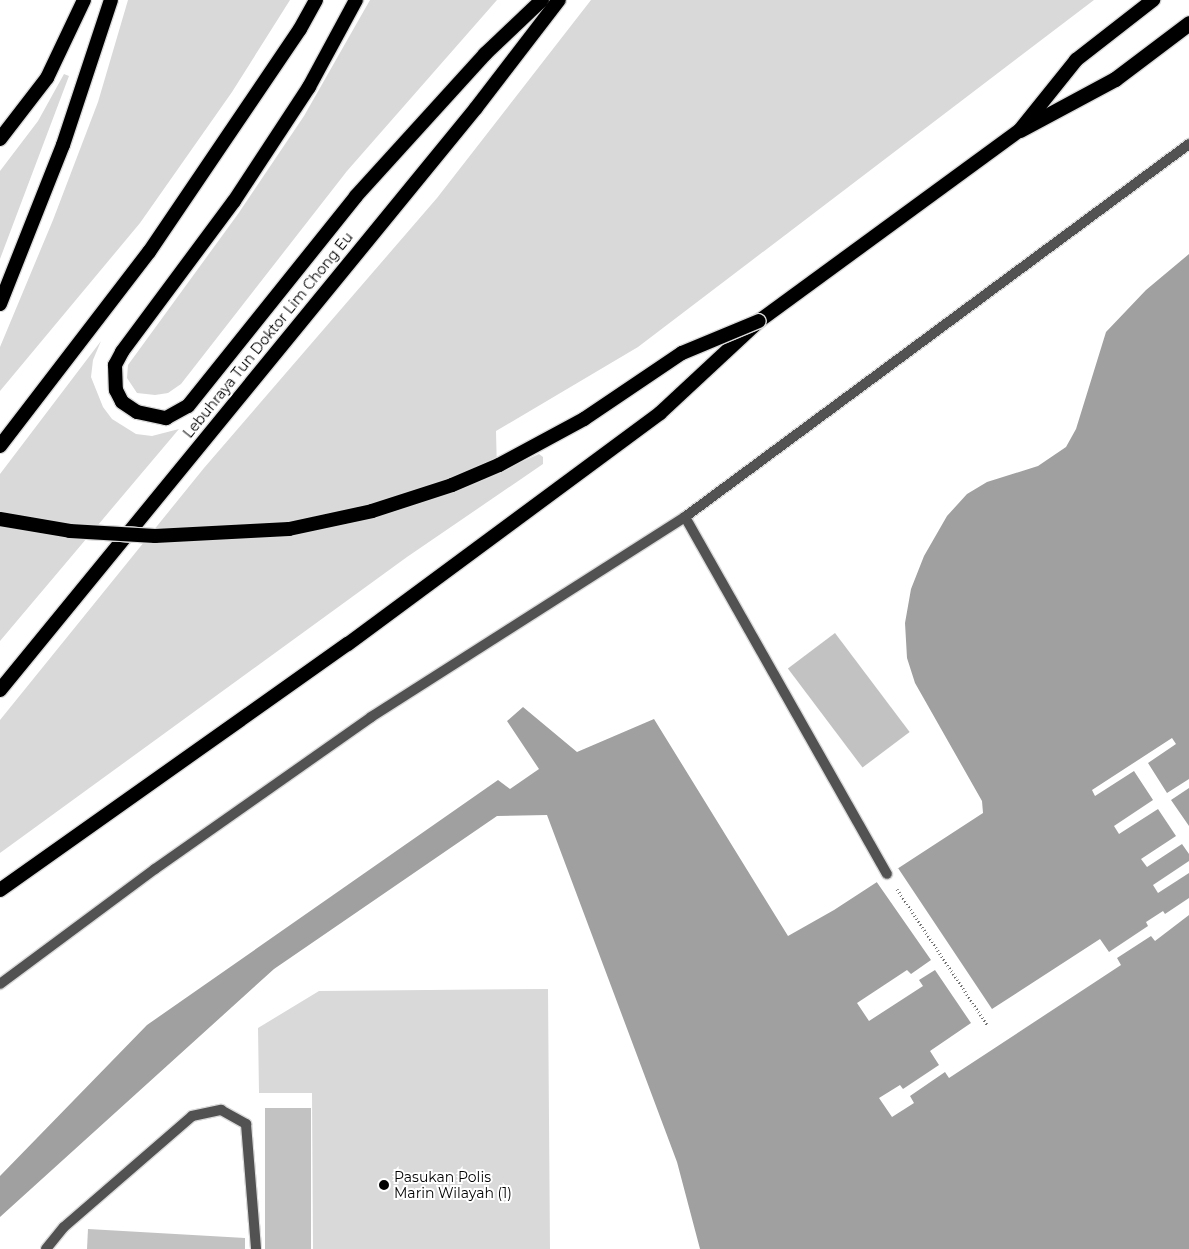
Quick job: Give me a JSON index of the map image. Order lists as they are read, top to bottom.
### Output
{
  "streets": {
    "highway": ["Lebuhraya Tun Doktor Lim Chong Eu"]
  },
  "places": ["Pasukan Polis Marin Wilayah (1)"]
}
